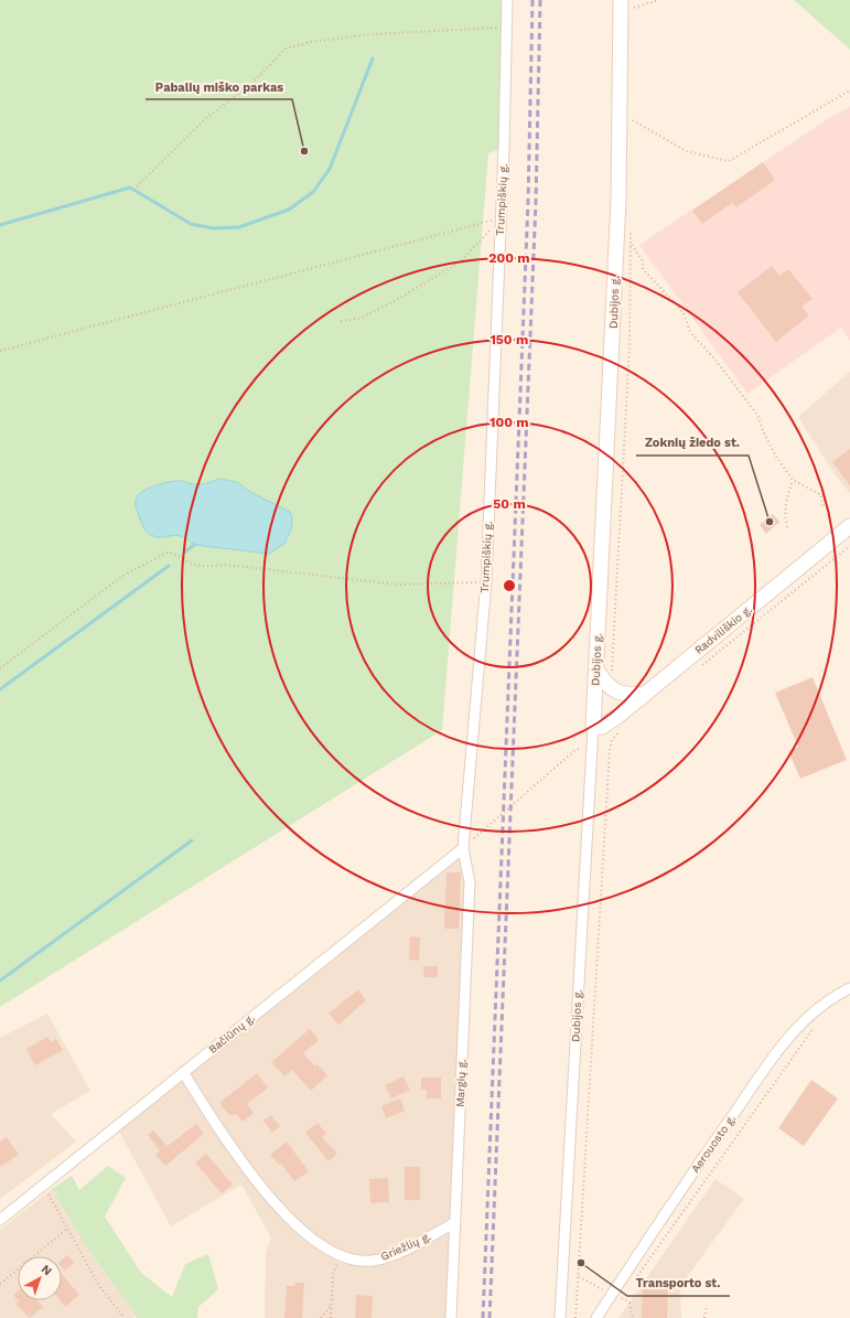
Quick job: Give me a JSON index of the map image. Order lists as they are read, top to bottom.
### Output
{
  "streets": {
    "main road": ["Dubijos g.", "Radviliškio g."],
    "street": [
      "Trumpiškių g.",
      "Bačiūnų g.",
      "Margių g.",
      "Aerouosto g.",
      "Griežlių g."
    ]
  },
  "crossings": [
    ["Trumpiškių g.", "Bačiūnų g."],
    ["Trumpiškių g.", "Margių g."],
    ["Dubijos g.", "Radviliškio g."],
    ["Bačiūnų g.", "Margių g."],
    ["Bačiūnų g.", "Griežlių g."],
    ["Margių g.", "Griežlių g."]
  ],
  "places": ["Pabalių miško parkas", "Zoknių žiedo st.", "Transporto st."],
  "north": "top right",
  "rings": [
    "200 m",
    "150 m",
    "100 m",
    "50 m"
  ]
}
